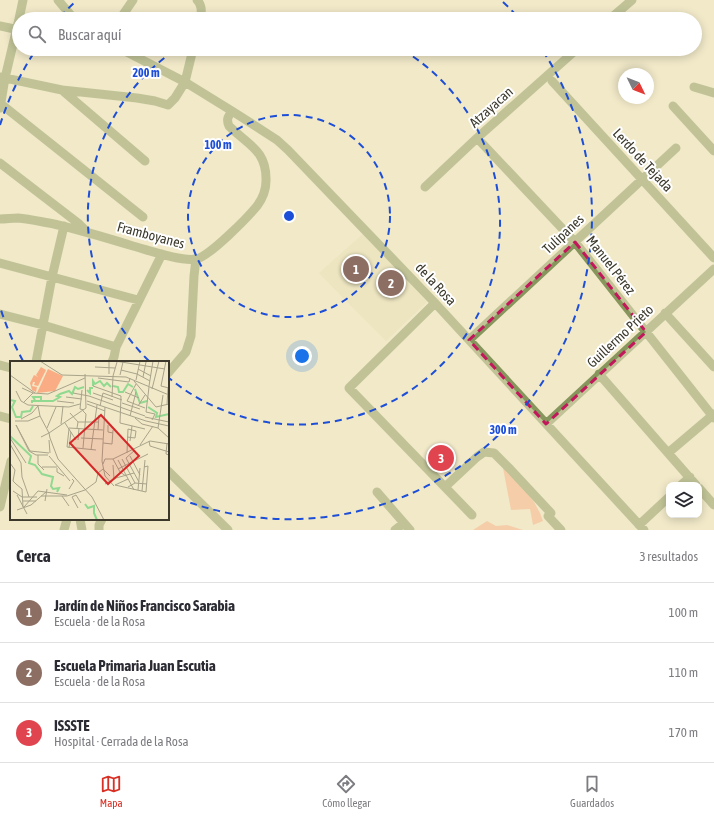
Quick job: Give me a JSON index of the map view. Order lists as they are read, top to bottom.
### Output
{
  "streets": {
    "street": [
      "Atzayacan",
      "Lerdo de Tejada",
      "Tulipanes",
      "Framboyanes",
      "Manuel Pérez",
      "de la Rosa",
      "Guillermo Prieto"
    ]
  },
  "crossings": [
    ["Atzayacan", "Manuel Pérez"],
    ["Lerdo de Tejada", "Tulipanes"],
    ["Tulipanes", "Manuel Pérez"],
    ["Tulipanes", "de la Rosa"],
    ["Framboyanes", "de la Rosa"],
    ["Manuel Pérez", "Guillermo Prieto"],
    ["de la Rosa", "Guillermo Prieto"]
  ],
  "north": "bottom right",
  "page": {
    "search": "Buscar aquí",
    "pins": ["1", "2", "3"],
    "heading": ["Cerca", "3 resultados"],
    "list": [
      {
        "mark": "1",
        "name": "Jardín de Niños Francisco Sarabia",
        "note": "Escuela · de la Rosa",
        "value": "100 m"
      },
      {
        "mark": "2",
        "name": "Escuela Primaria Juan Escutia",
        "note": "Escuela · de la Rosa",
        "value": "110 m"
      },
      {
        "mark": "3",
        "name": "ISSSTE",
        "note": "Hospital · Cerrada de la Rosa",
        "value": "170 m"
      }
    ],
    "nav": ["Mapa", "Cómo llegar", "Guardados"]
  },
  "rings": ["200 m", "100 m", "300 m"]
}
